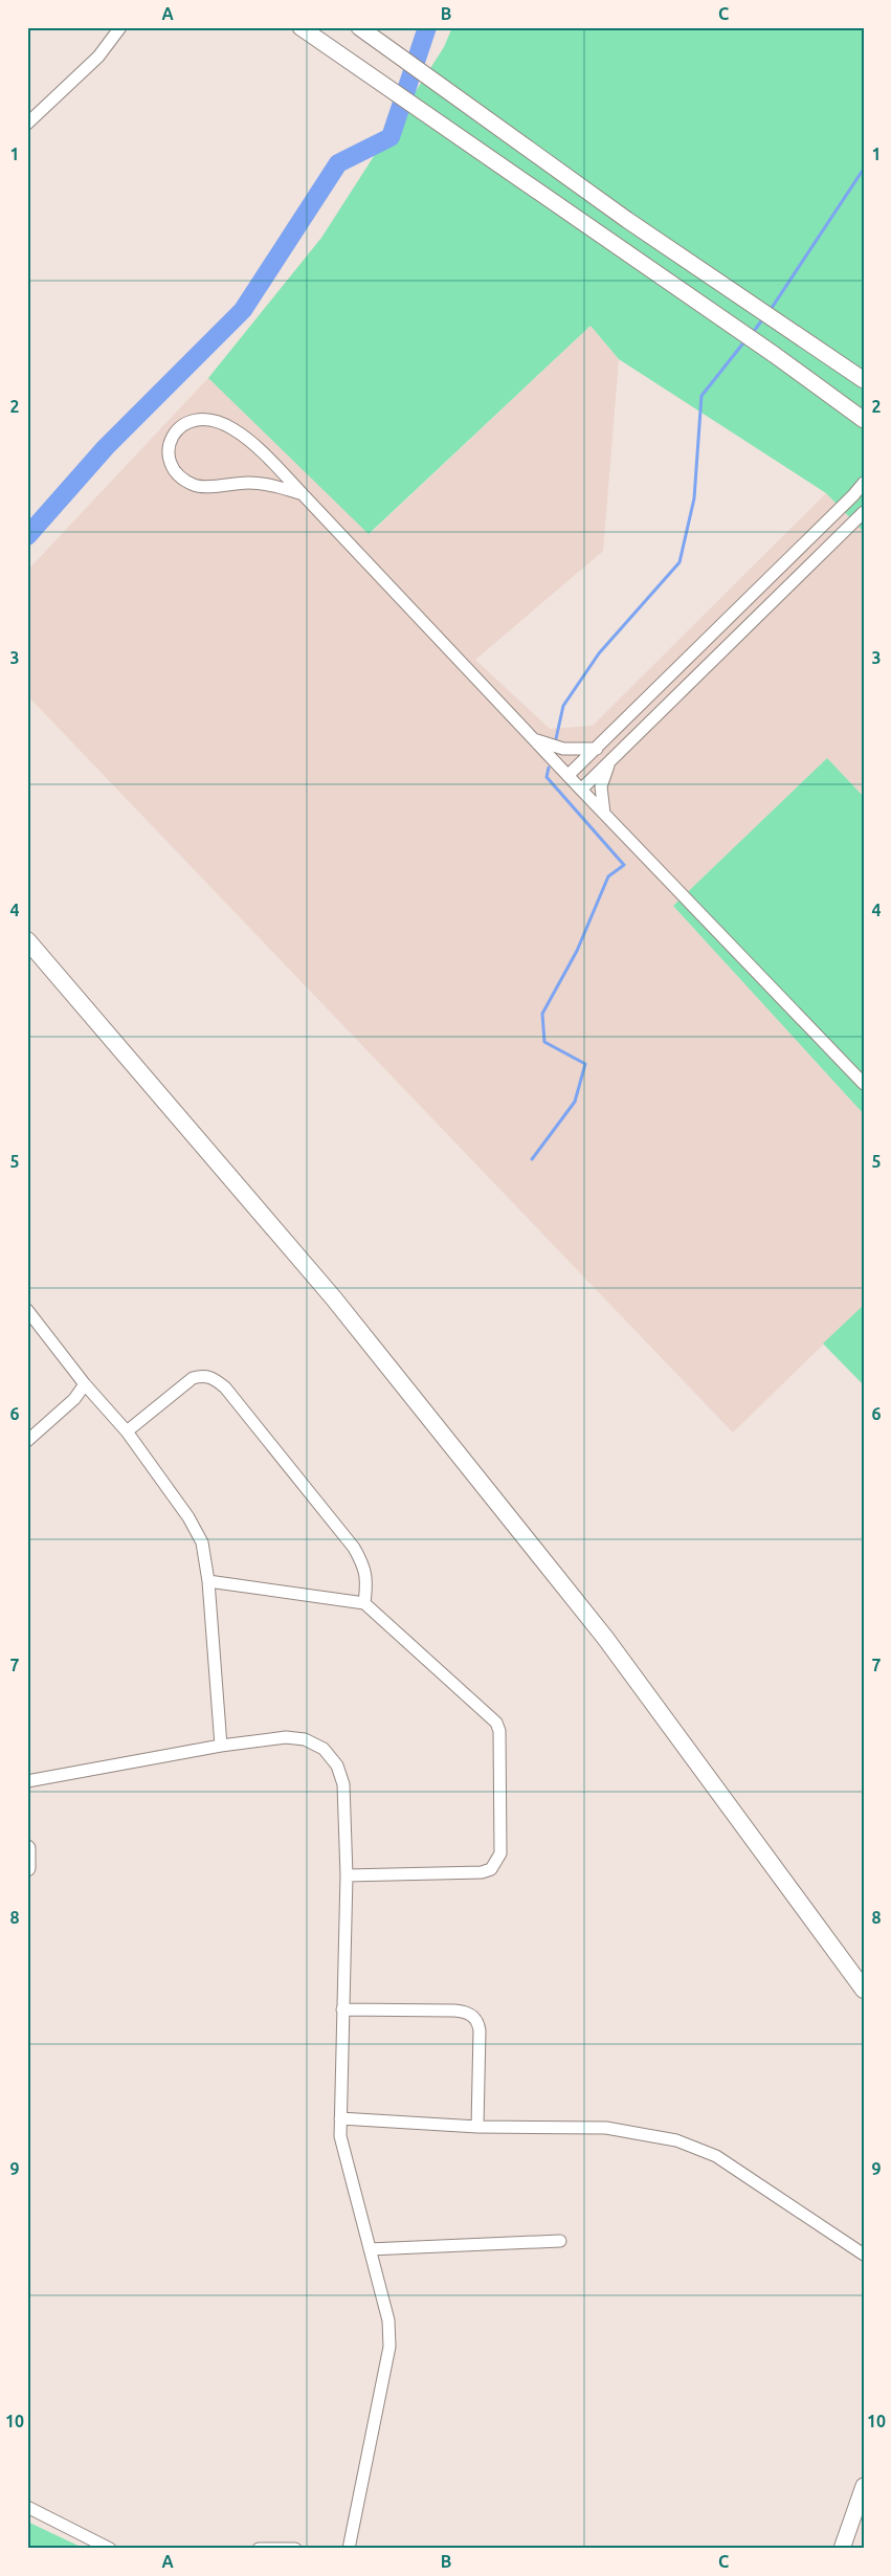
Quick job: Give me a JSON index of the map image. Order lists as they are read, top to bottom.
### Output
{
  "grid": {
    "columns": ["A", "B", "C"],
    "rows": [
      "1",
      "2",
      "3",
      "4",
      "5",
      "6",
      "7",
      "8",
      "9",
      "10"
    ]
  }
}
